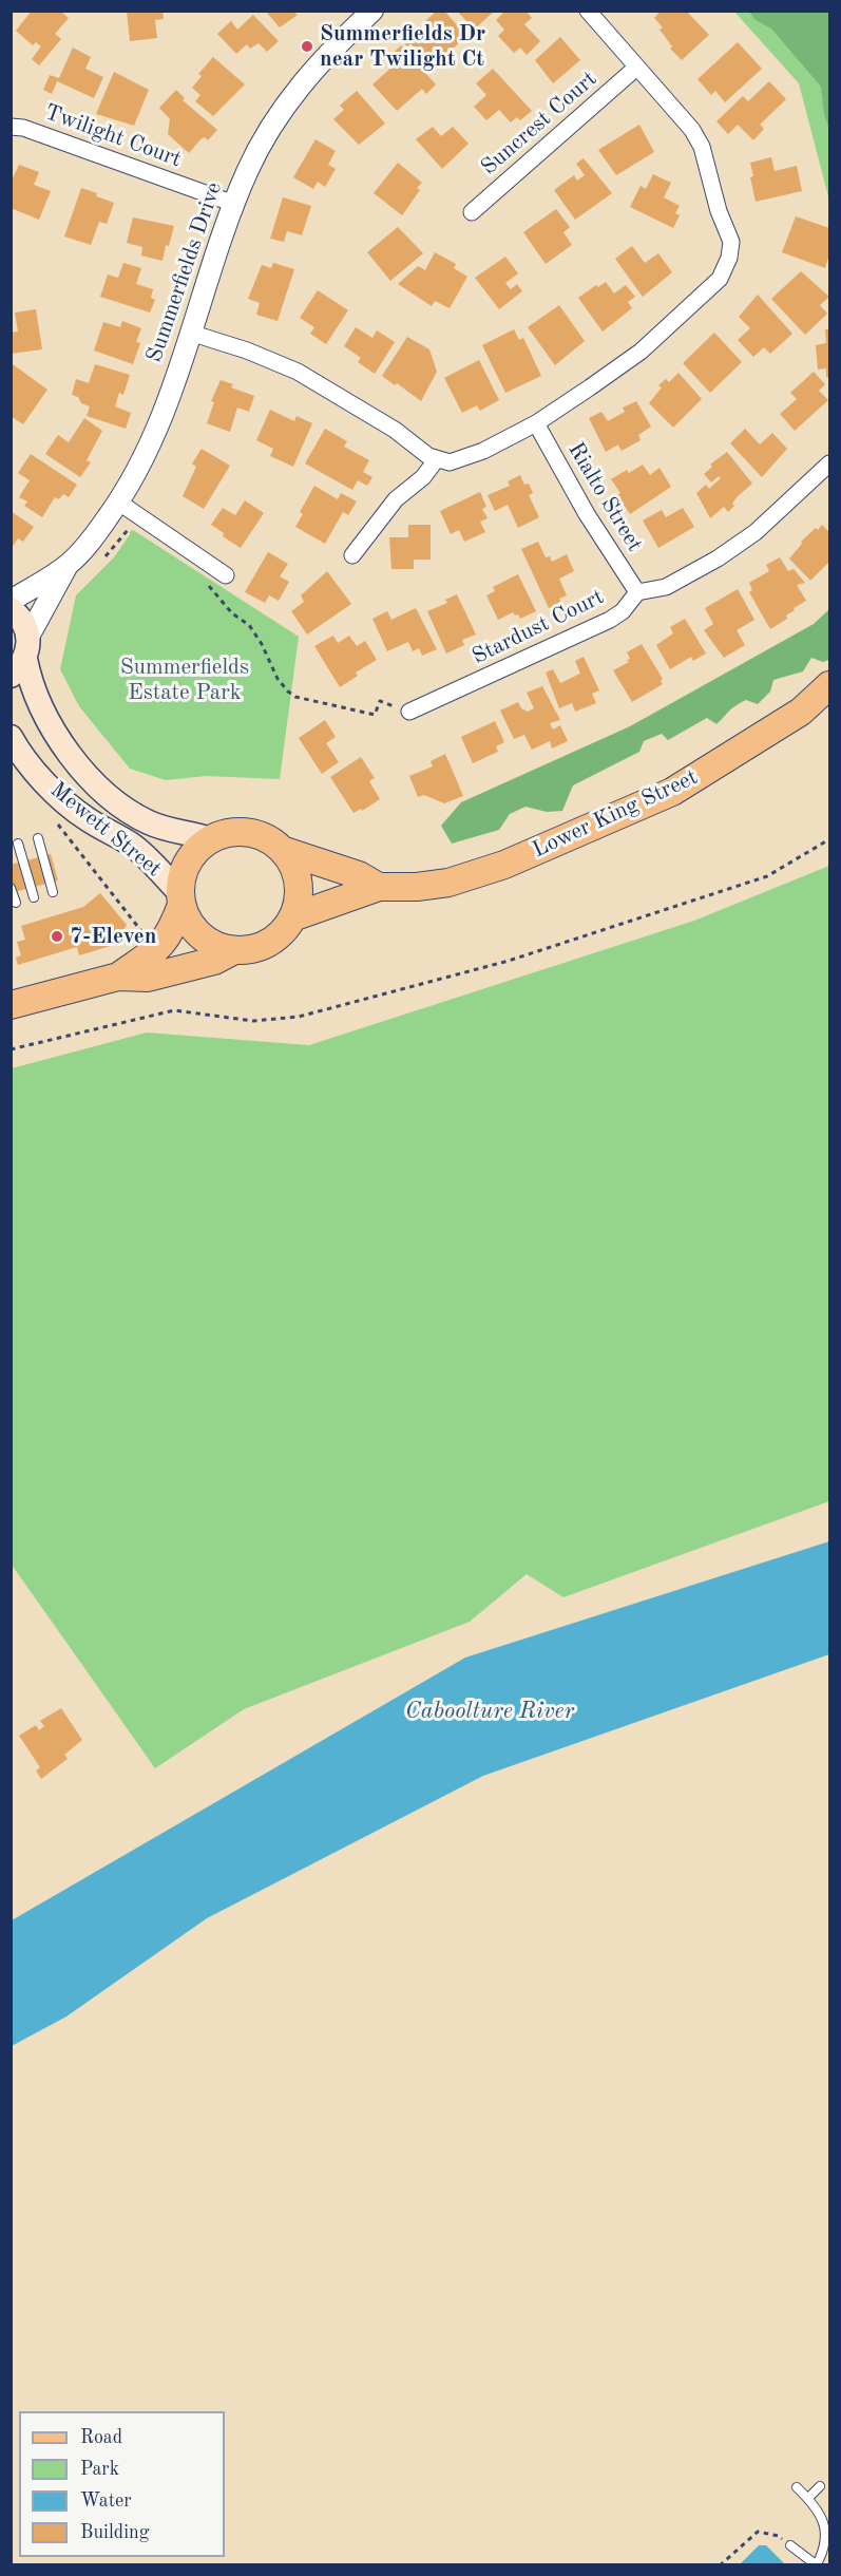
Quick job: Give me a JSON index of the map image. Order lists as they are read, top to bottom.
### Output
{
  "streets": {
    "main road": ["Lower King Street", "Mewett Street"],
    "street": [
      "Suncrest Court",
      "Twilight Court",
      "Summerfields Drive",
      "Rialto Street",
      "Stardust Court"
    ]
  },
  "crossings": [
    ["Twilight Court", "Summerfields Drive"],
    ["Summerfields Drive", "Mewett Street"],
    ["Rialto Street", "Stardust Court"],
    ["Lower King Street", "Mewett Street"]
  ],
  "water": ["Caboolture River"],
  "parks": ["Summerfields Estate Park"],
  "places": ["Summerfields Dr near Twilight Ct", "7-Eleven"],
  "legend": [
    "Road",
    "Park",
    "Water",
    "Building"
  ]
}
